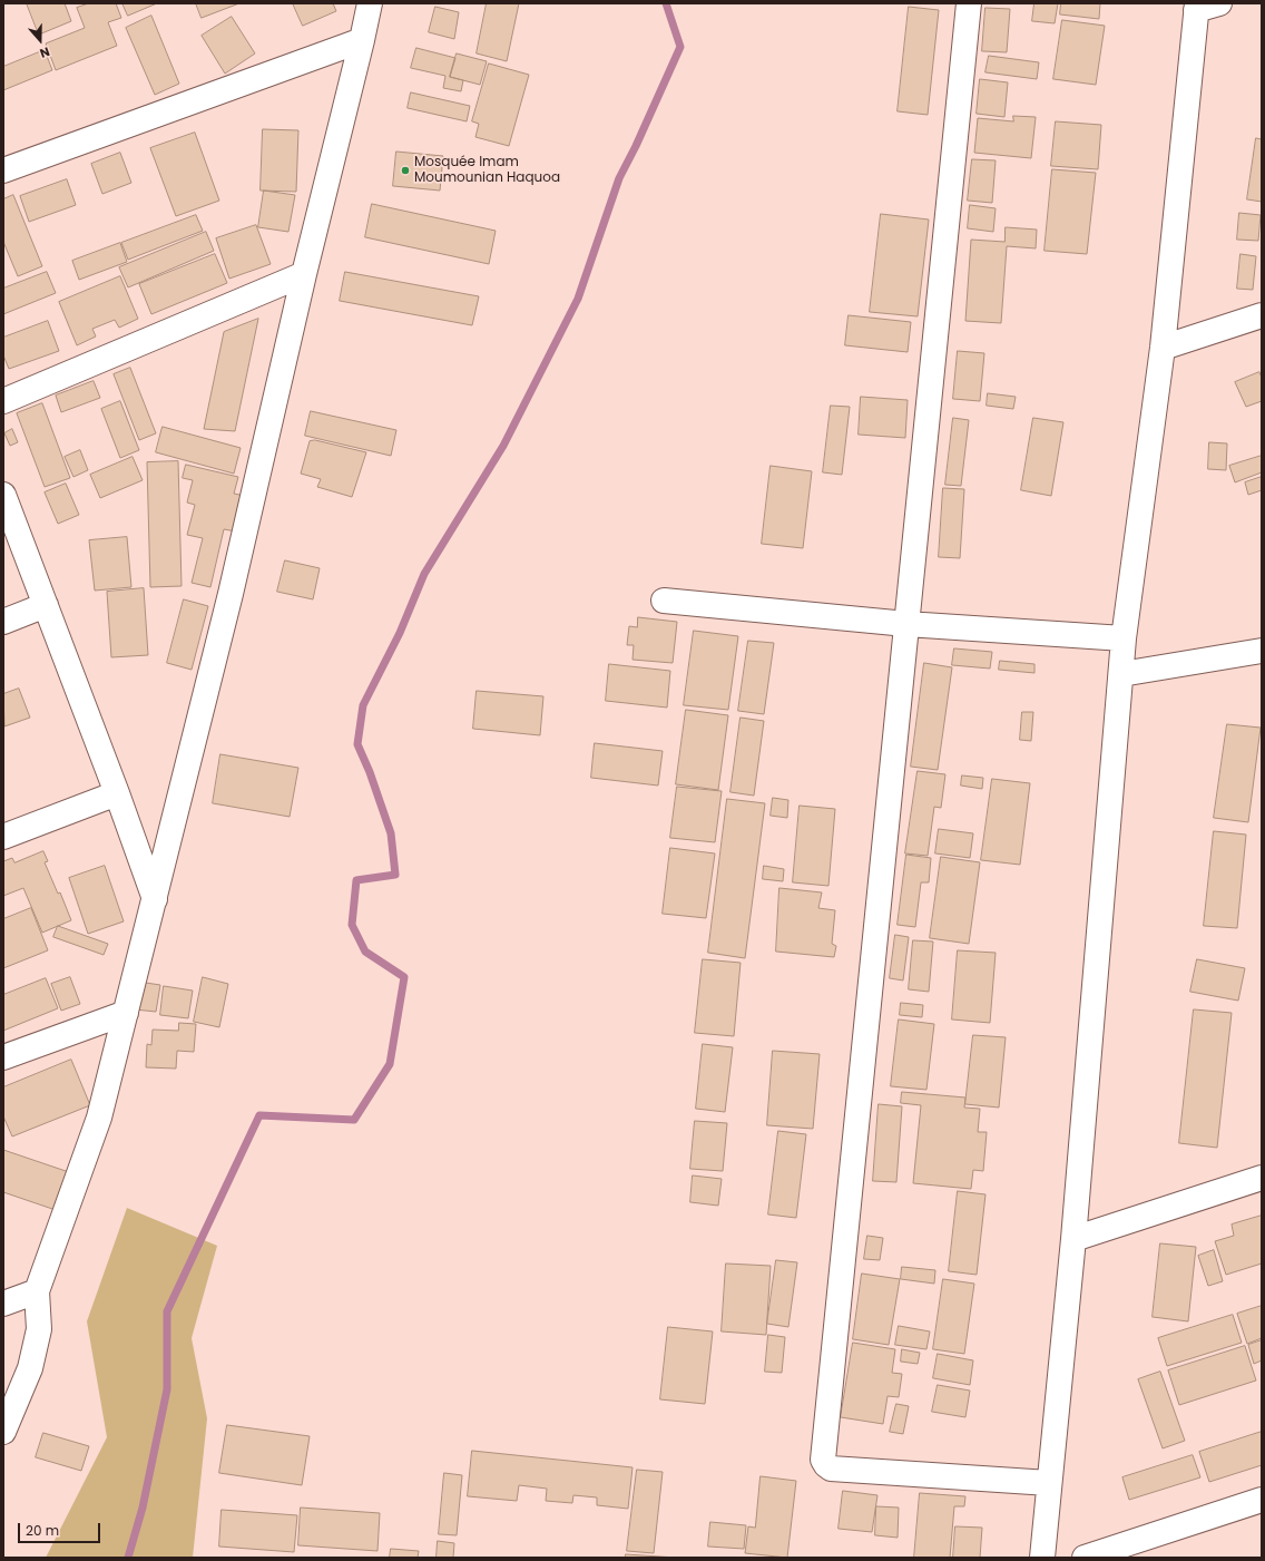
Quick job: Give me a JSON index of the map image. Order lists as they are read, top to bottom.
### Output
{
  "places": ["Mosquée Imam Moumounian Haquoa"],
  "scale_bar": "20 m",
  "north": "bottom"
}
